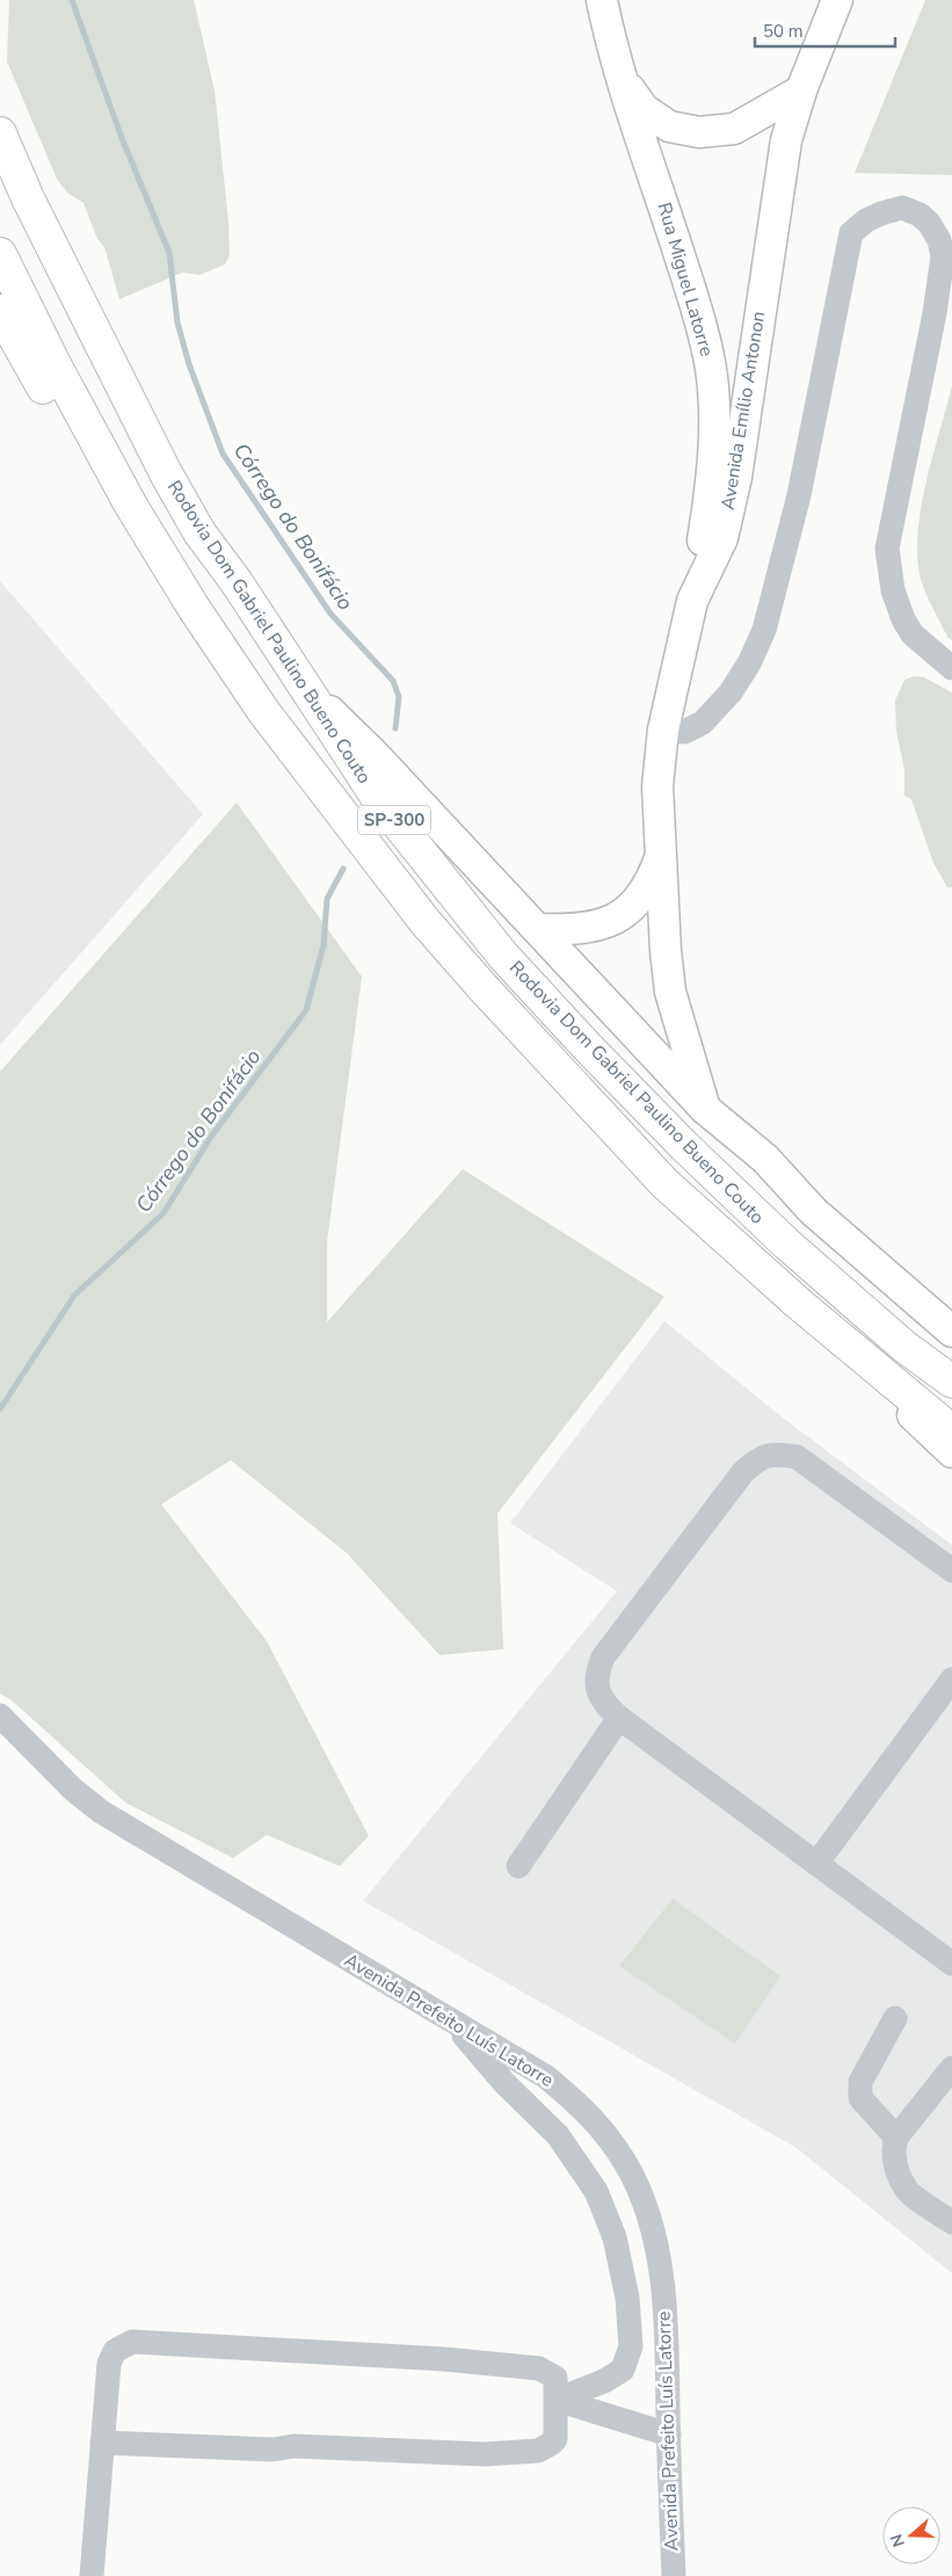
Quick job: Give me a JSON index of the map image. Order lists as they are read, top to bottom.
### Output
{
  "streets": {
    "highway": ["Rodovia Dom Gabriel Paulino Bueno Couto", "SP-300"],
    "main road": ["Rua Miguel Latorre", "Avenida Emílio Antonon"],
    "street": ["Avenida Prefeito Luís Latorre"]
  },
  "crossings": [
    ["Rua Miguel Latorre", "Avenida Emílio Antonon"]
  ],
  "water": ["Córrego do Bonifácio"],
  "scale_bar": "50 m",
  "north": "left"
}
